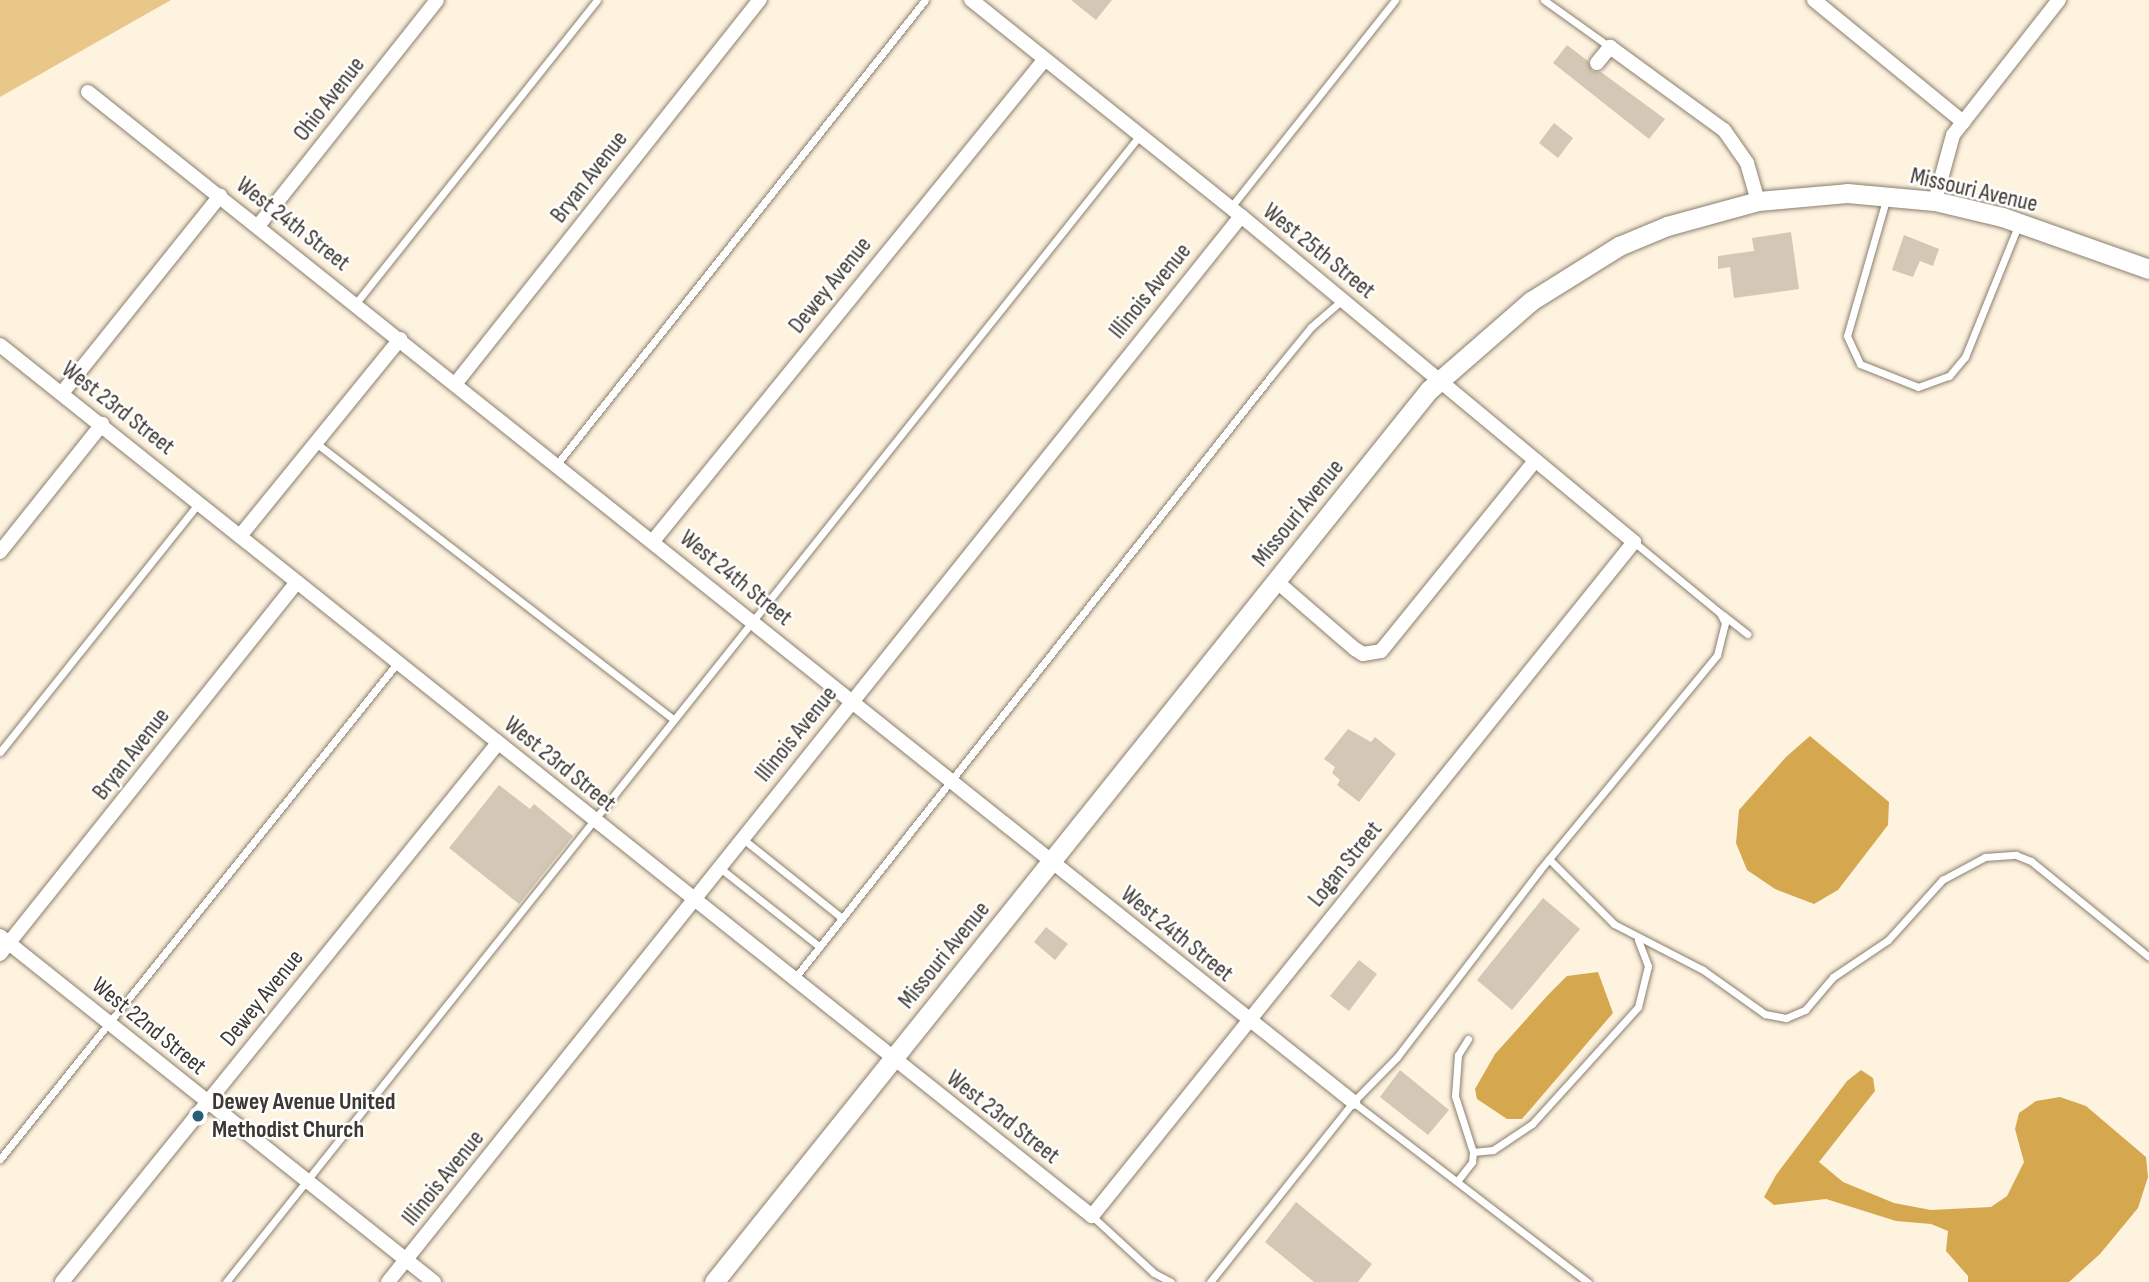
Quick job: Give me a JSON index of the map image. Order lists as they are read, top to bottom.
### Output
{
  "streets": {
    "street": [
      "Ohio Avenue",
      "Bryan Avenue",
      "Missouri Avenue",
      "West 24th Street",
      "West 25th Street",
      "Dewey Avenue",
      "Illinois Avenue",
      "West 23rd Street",
      "Logan Street",
      "West 22nd Street"
    ]
  },
  "crossings": [
    ["Ohio Avenue", "West 24th Street"],
    ["Bryan Avenue", "West 24th Street"],
    ["Bryan Avenue", "West 23rd Street"],
    ["Bryan Avenue", "West 22nd Street"],
    ["Missouri Avenue", "West 24th Street"],
    ["Missouri Avenue", "West 25th Street"],
    ["Missouri Avenue", "West 23rd Street"],
    ["West 24th Street", "Dewey Avenue"],
    ["West 24th Street", "Illinois Avenue"],
    ["West 24th Street", "Logan Street"],
    ["West 25th Street", "Dewey Avenue"],
    ["West 25th Street", "Illinois Avenue"],
    ["West 25th Street", "Logan Street"],
    ["Dewey Avenue", "West 23rd Street"],
    ["Dewey Avenue", "West 22nd Street"],
    ["Illinois Avenue", "West 23rd Street"],
    ["Illinois Avenue", "West 22nd Street"],
    ["West 23rd Street", "Logan Street"]
  ],
  "places": ["Dewey Avenue United Methodist Church"]
}
